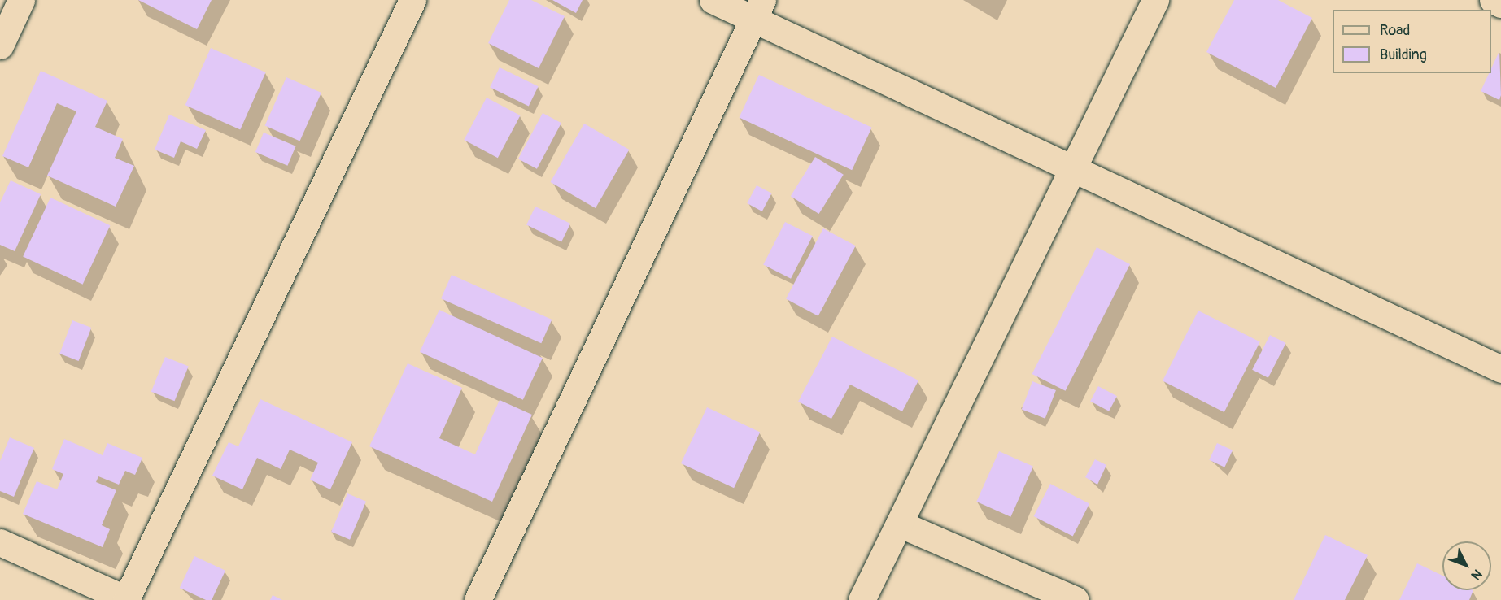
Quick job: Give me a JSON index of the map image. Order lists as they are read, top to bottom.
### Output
{
  "legend": ["Road", "Building"],
  "north": "bottom right"
}
